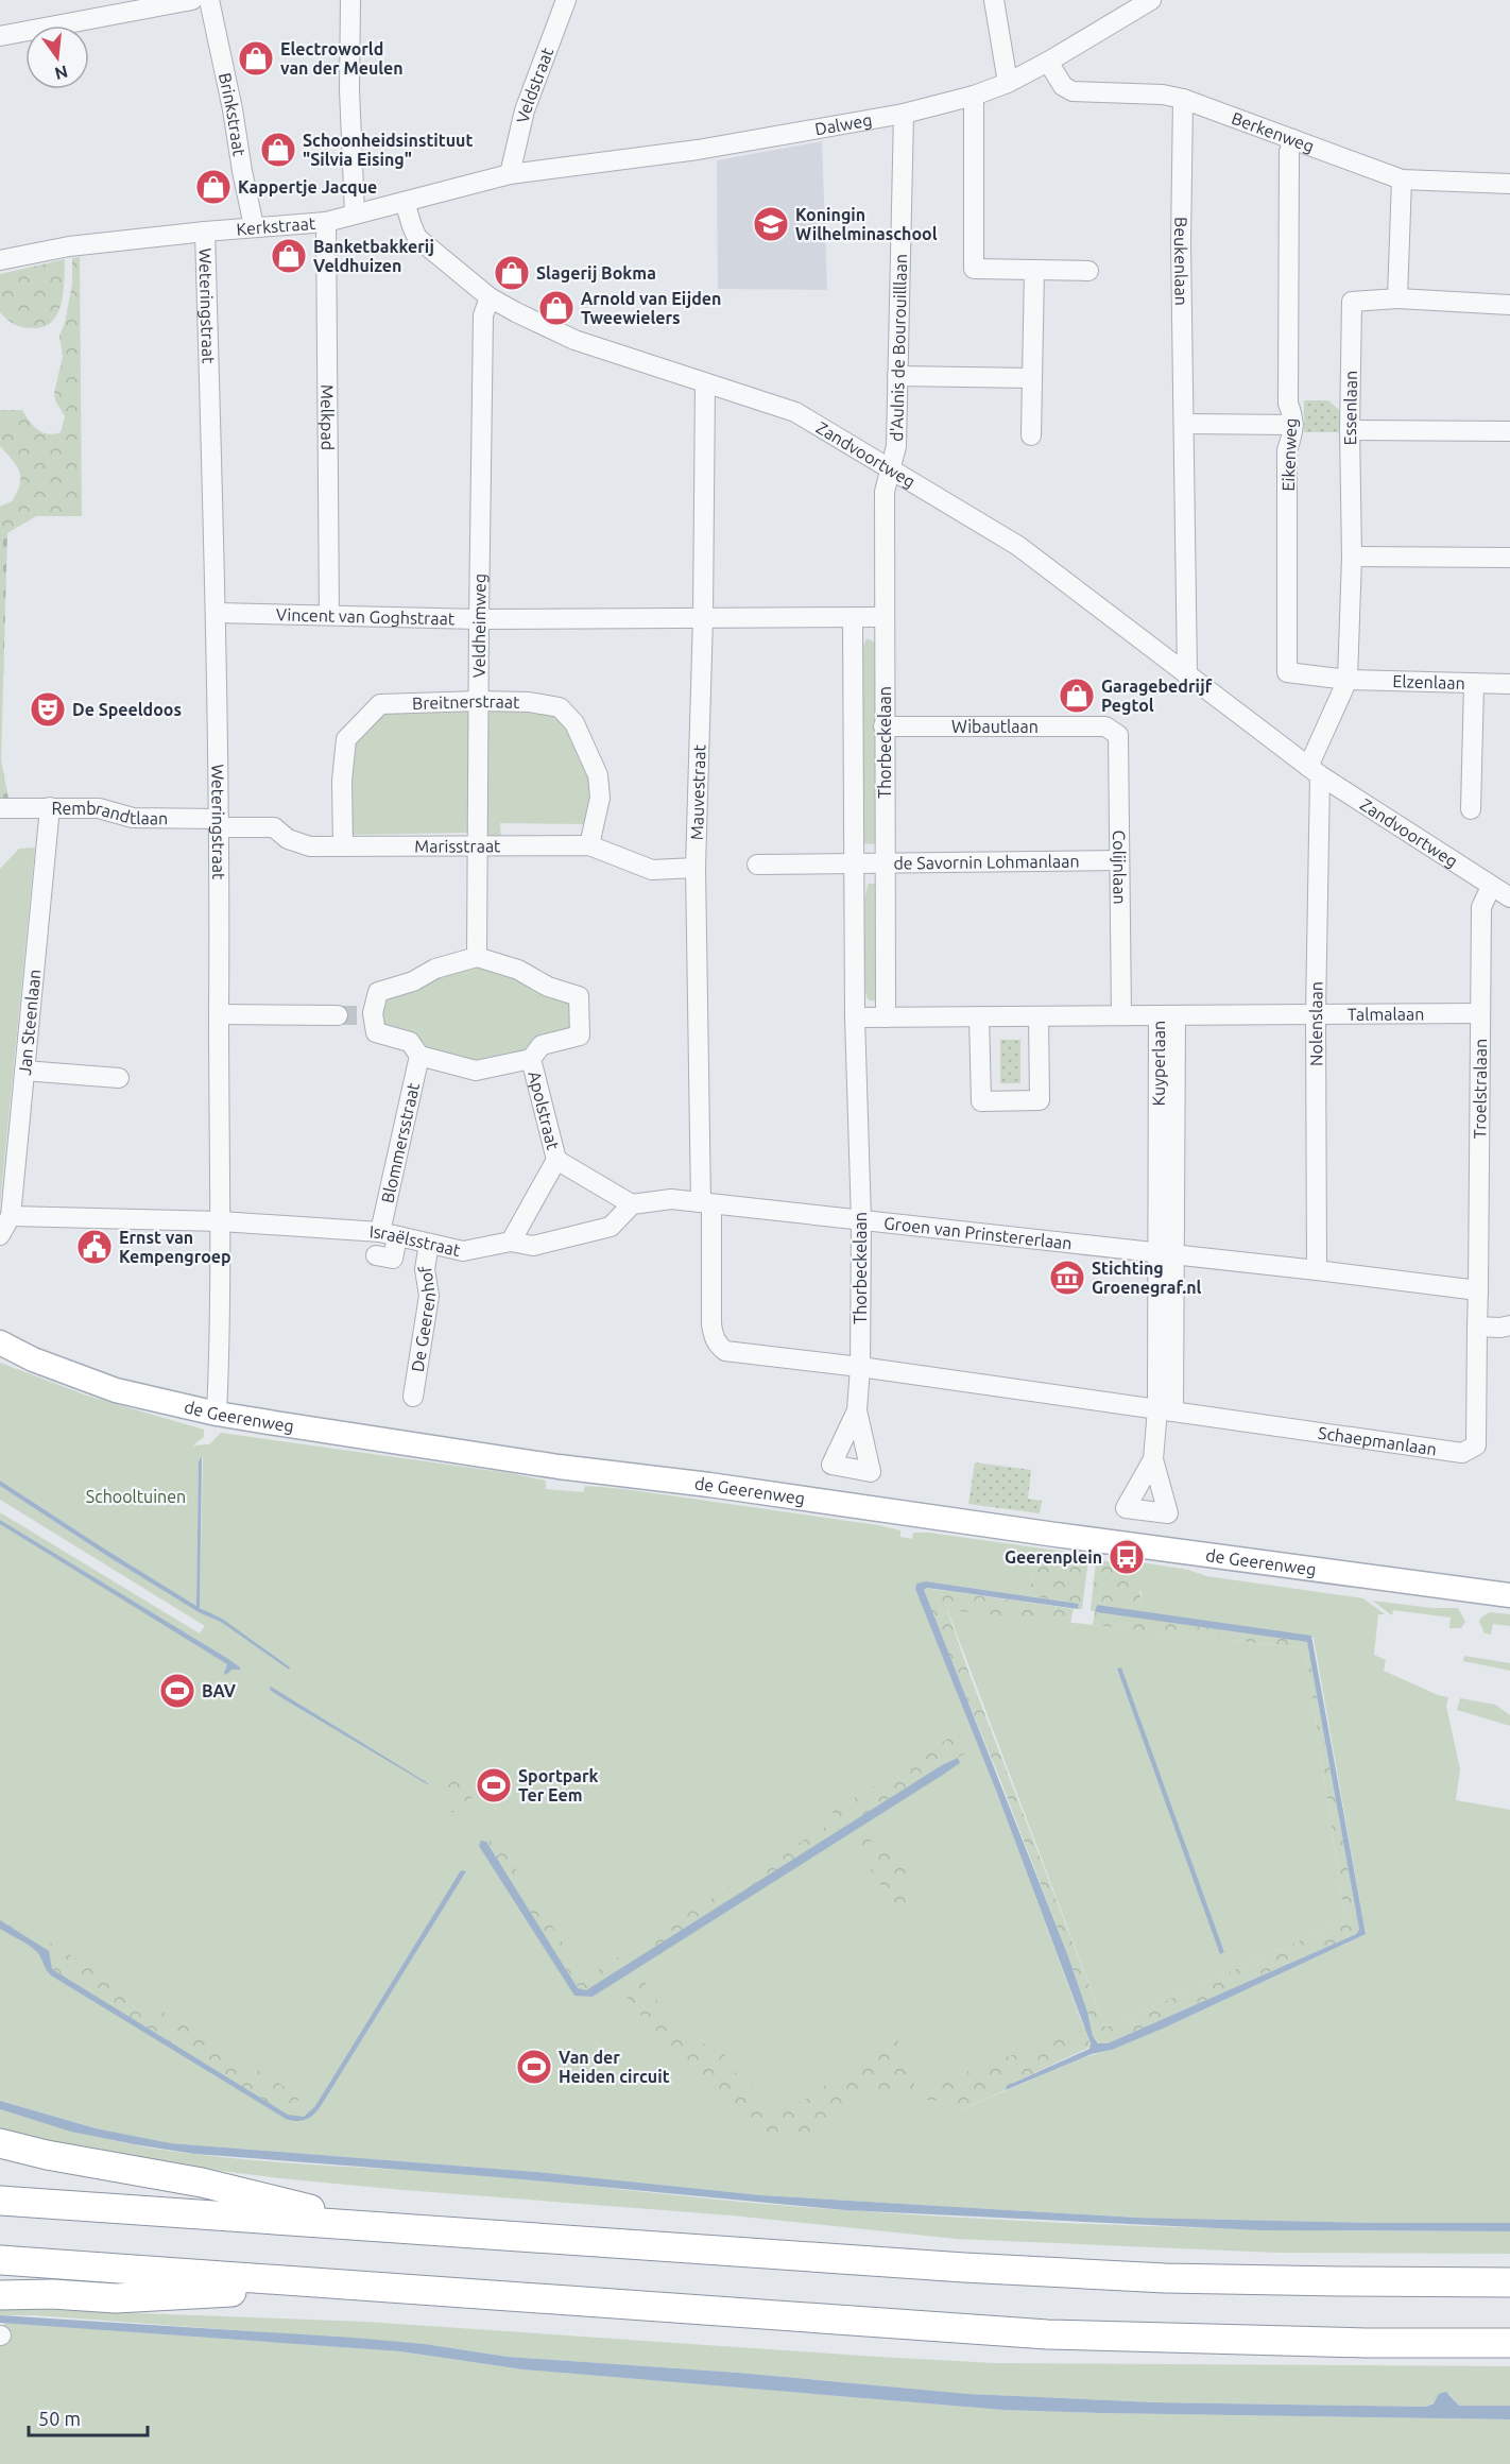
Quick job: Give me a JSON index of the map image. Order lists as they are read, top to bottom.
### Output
{
  "streets": {
    "main road": ["de Geerenweg"],
    "street": [
      "Veldstraat",
      "Brinkstraat",
      "Dalweg",
      "Berkenweg",
      "Kerkstraat",
      "Beukenlaan",
      "Weteringstraat",
      "d'Aulnis de Bourouilllaan",
      "Essenlaan",
      "Melkpad",
      "Zandvoortweg",
      "Eikenweg",
      "Vincent van Goghstraat",
      "Veldheimweg",
      "Elzenlaan",
      "Breitnerstraat",
      "Wibautlaan",
      "Thorbeckelaan",
      "Mauvestraat",
      "Rembrandtlaan",
      "Marisstraat",
      "de Savornin Lohmanlaan",
      "Colijnlaan",
      "Talmalaan",
      "Jan Steenlaan",
      "Nolenslaan",
      "Kuyperlaan",
      "Troelstralaan",
      "Apolstraat",
      "Blommersstraat",
      "Groen van Prinstererlaan",
      "Israëlsstraat",
      "De Geerenhof",
      "Schaepmanlaan"
    ]
  },
  "crossings": [
    ["Veldstraat", "Dalweg"],
    ["Veldstraat", "Kerkstraat"],
    ["Brinkstraat", "Kerkstraat"],
    ["Dalweg", "Berkenweg"],
    ["Dalweg", "Kerkstraat"],
    ["Dalweg", "d'Aulnis de Bourouilllaan"],
    ["Berkenweg", "Beukenlaan"],
    ["Berkenweg", "Eikenweg"],
    ["Kerkstraat", "Weteringstraat"],
    ["Kerkstraat", "Melkpad"],
    ["Kerkstraat", "Zandvoortweg"],
    ["Beukenlaan", "Zandvoortweg"],
    ["Weteringstraat", "Vincent van Goghstraat"],
    ["Weteringstraat", "Rembrandtlaan"],
    ["Weteringstraat", "Marisstraat"],
    ["Weteringstraat", "Israëlsstraat"],
    ["Weteringstraat", "de Geerenweg"],
    ["d'Aulnis de Bourouilllaan", "Zandvoortweg"],
    ["d'Aulnis de Bourouilllaan", "Thorbeckelaan"],
    ["Essenlaan", "Eikenweg"],
    ["Essenlaan", "Elzenlaan"],
    ["Melkpad", "Vincent van Goghstraat"],
    ["Zandvoortweg", "Veldheimweg"],
    ["Zandvoortweg", "Thorbeckelaan"],
    ["Zandvoortweg", "Mauvestraat"],
    ["Zandvoortweg", "Nolenslaan"],
    ["Zandvoortweg", "Troelstralaan"],
    ["Eikenweg", "Elzenlaan"],
    ["Vincent van Goghstraat", "Veldheimweg"],
    ["Vincent van Goghstraat", "Thorbeckelaan"],
    ["Vincent van Goghstraat", "Mauvestraat"],
    ["Veldheimweg", "Breitnerstraat"],
    ["Veldheimweg", "Marisstraat"],
    ["Breitnerstraat", "Marisstraat"],
    ["Wibautlaan", "Thorbeckelaan"],
    ["Wibautlaan", "Colijnlaan"],
    ["Thorbeckelaan", "de Savornin Lohmanlaan"],
    ["Thorbeckelaan", "Talmalaan"],
    ["Thorbeckelaan", "Groen van Prinstererlaan"],
    ["Thorbeckelaan", "Schaepmanlaan"],
    ["Mauvestraat", "Marisstraat"],
    ["Mauvestraat", "Groen van Prinstererlaan"],
    ["Mauvestraat", "Schaepmanlaan"],
    ["Rembrandtlaan", "Marisstraat"],
    ["Rembrandtlaan", "Jan Steenlaan"],
    ["de Savornin Lohmanlaan", "Colijnlaan"],
    ["Colijnlaan", "Talmalaan"],
    ["Talmalaan", "Nolenslaan"],
    ["Talmalaan", "Kuyperlaan"],
    ["Talmalaan", "Troelstralaan"],
    ["Jan Steenlaan", "Israëlsstraat"],
    ["Nolenslaan", "Groen van Prinstererlaan"],
    ["Kuyperlaan", "Groen van Prinstererlaan"],
    ["Kuyperlaan", "Schaepmanlaan"],
    ["Troelstralaan", "Groen van Prinstererlaan"],
    ["Apolstraat", "Israëlsstraat"],
    ["Blommersstraat", "Israëlsstraat"],
    ["Blommersstraat", "De Geerenhof"],
    ["Israëlsstraat", "De Geerenhof"]
  ],
  "parks": ["Schooltuinen"],
  "places": {
    "shop": [
      "Electroworld van der Meulen",
      "Schoonheidsinstituut \"Silvia Eising\"",
      "Kappertje Jacque",
      "Banketbakkerij Veldhuizen",
      "Slagerij Bokma",
      "Arnold van Eijden Tweewielers",
      "Garagebedrijf Pegtol"
    ],
    "school or university": ["Koningin Wilhelminaschool"],
    "theatre": ["De Speeldoos"],
    "public building": ["Ernst van Kempengroep"],
    "museum": ["Stichting Groenegraf.nl"],
    "bus stop": ["Geerenplein"],
    "sports": ["BAV", "Sportpark Ter Eem", "Van der Heiden circuit"]
  },
  "scale_bar": "50 m",
  "north": "bottom"
}
